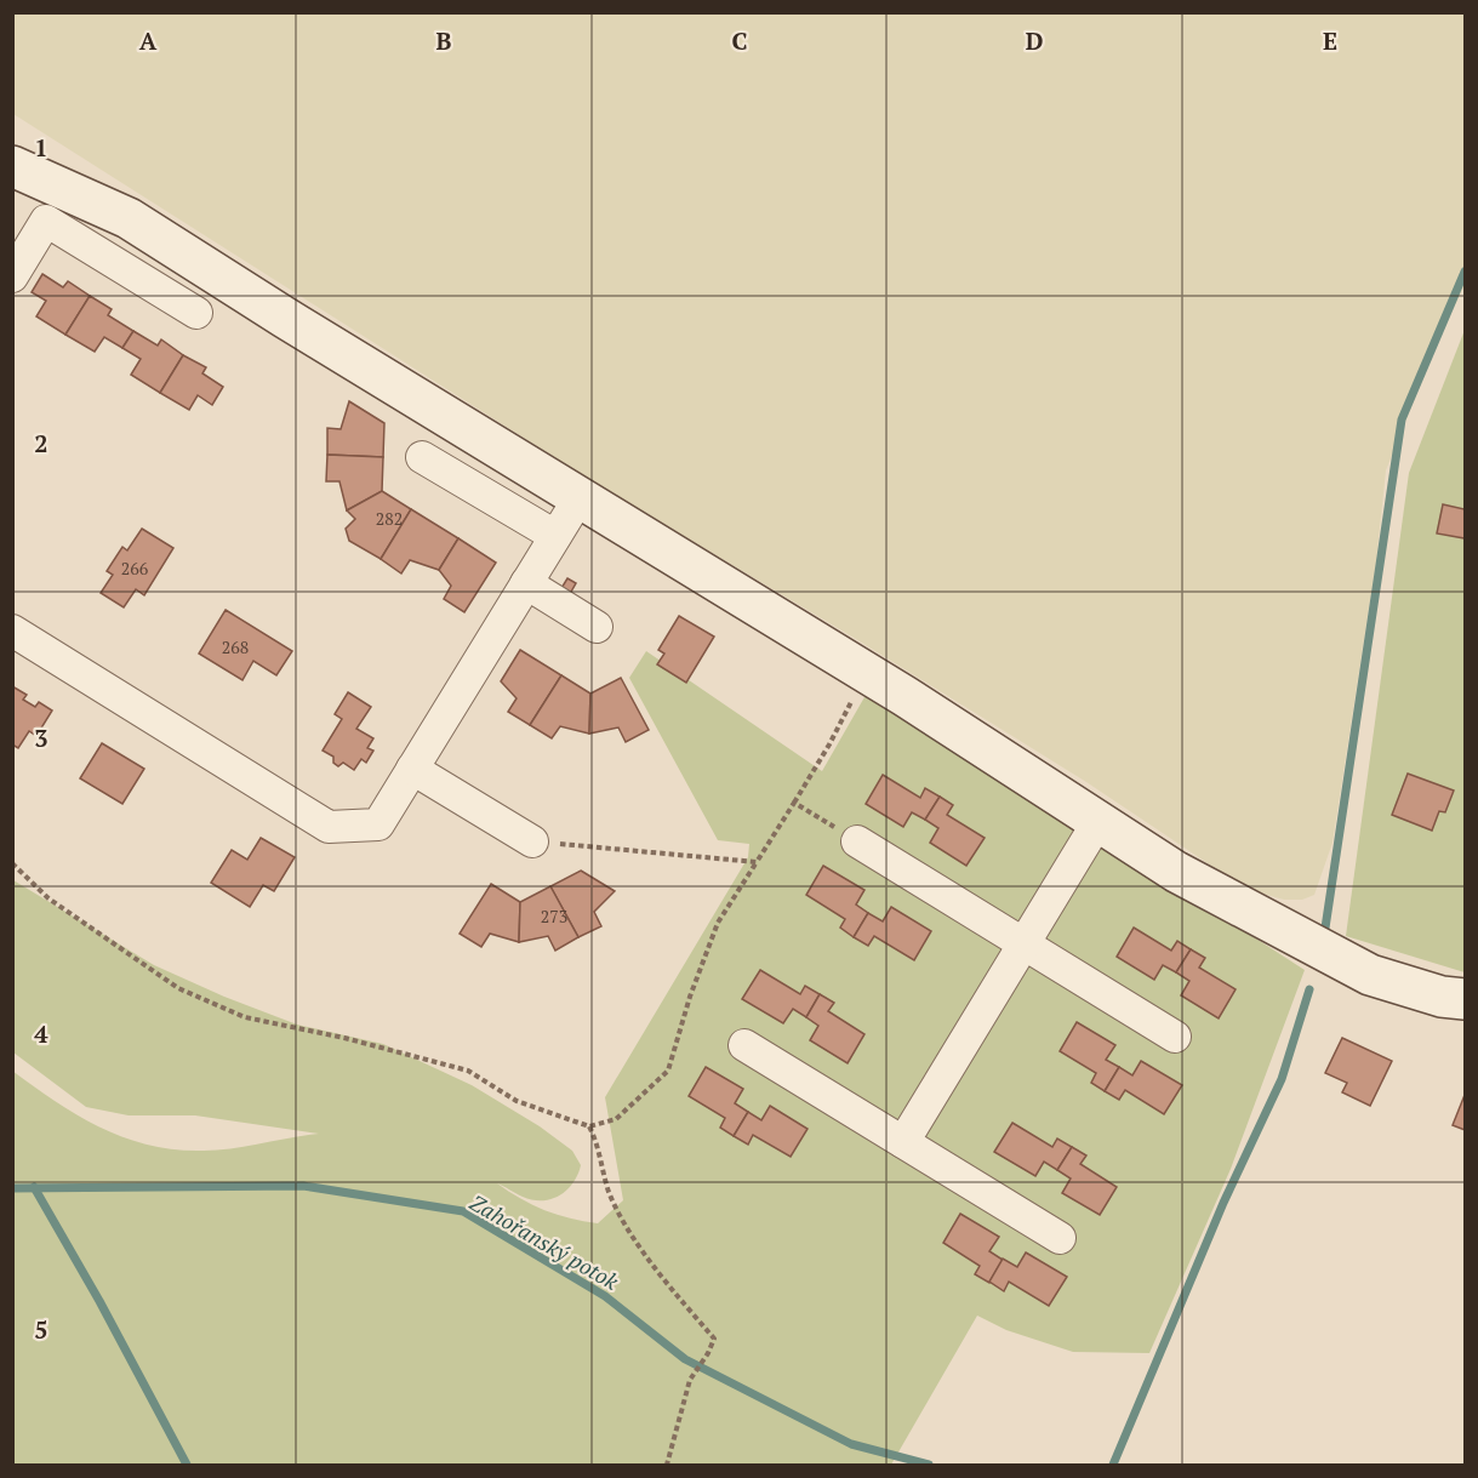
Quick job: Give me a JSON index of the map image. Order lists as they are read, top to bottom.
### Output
{
  "water": ["Zahořanský potok"],
  "house_numbers": [
    "282",
    "266",
    "268",
    "273"
  ],
  "grid": {
    "columns": [
      "A",
      "B",
      "C",
      "D",
      "E"
    ],
    "rows": [
      "1",
      "2",
      "3",
      "4",
      "5"
    ]
  }
}
